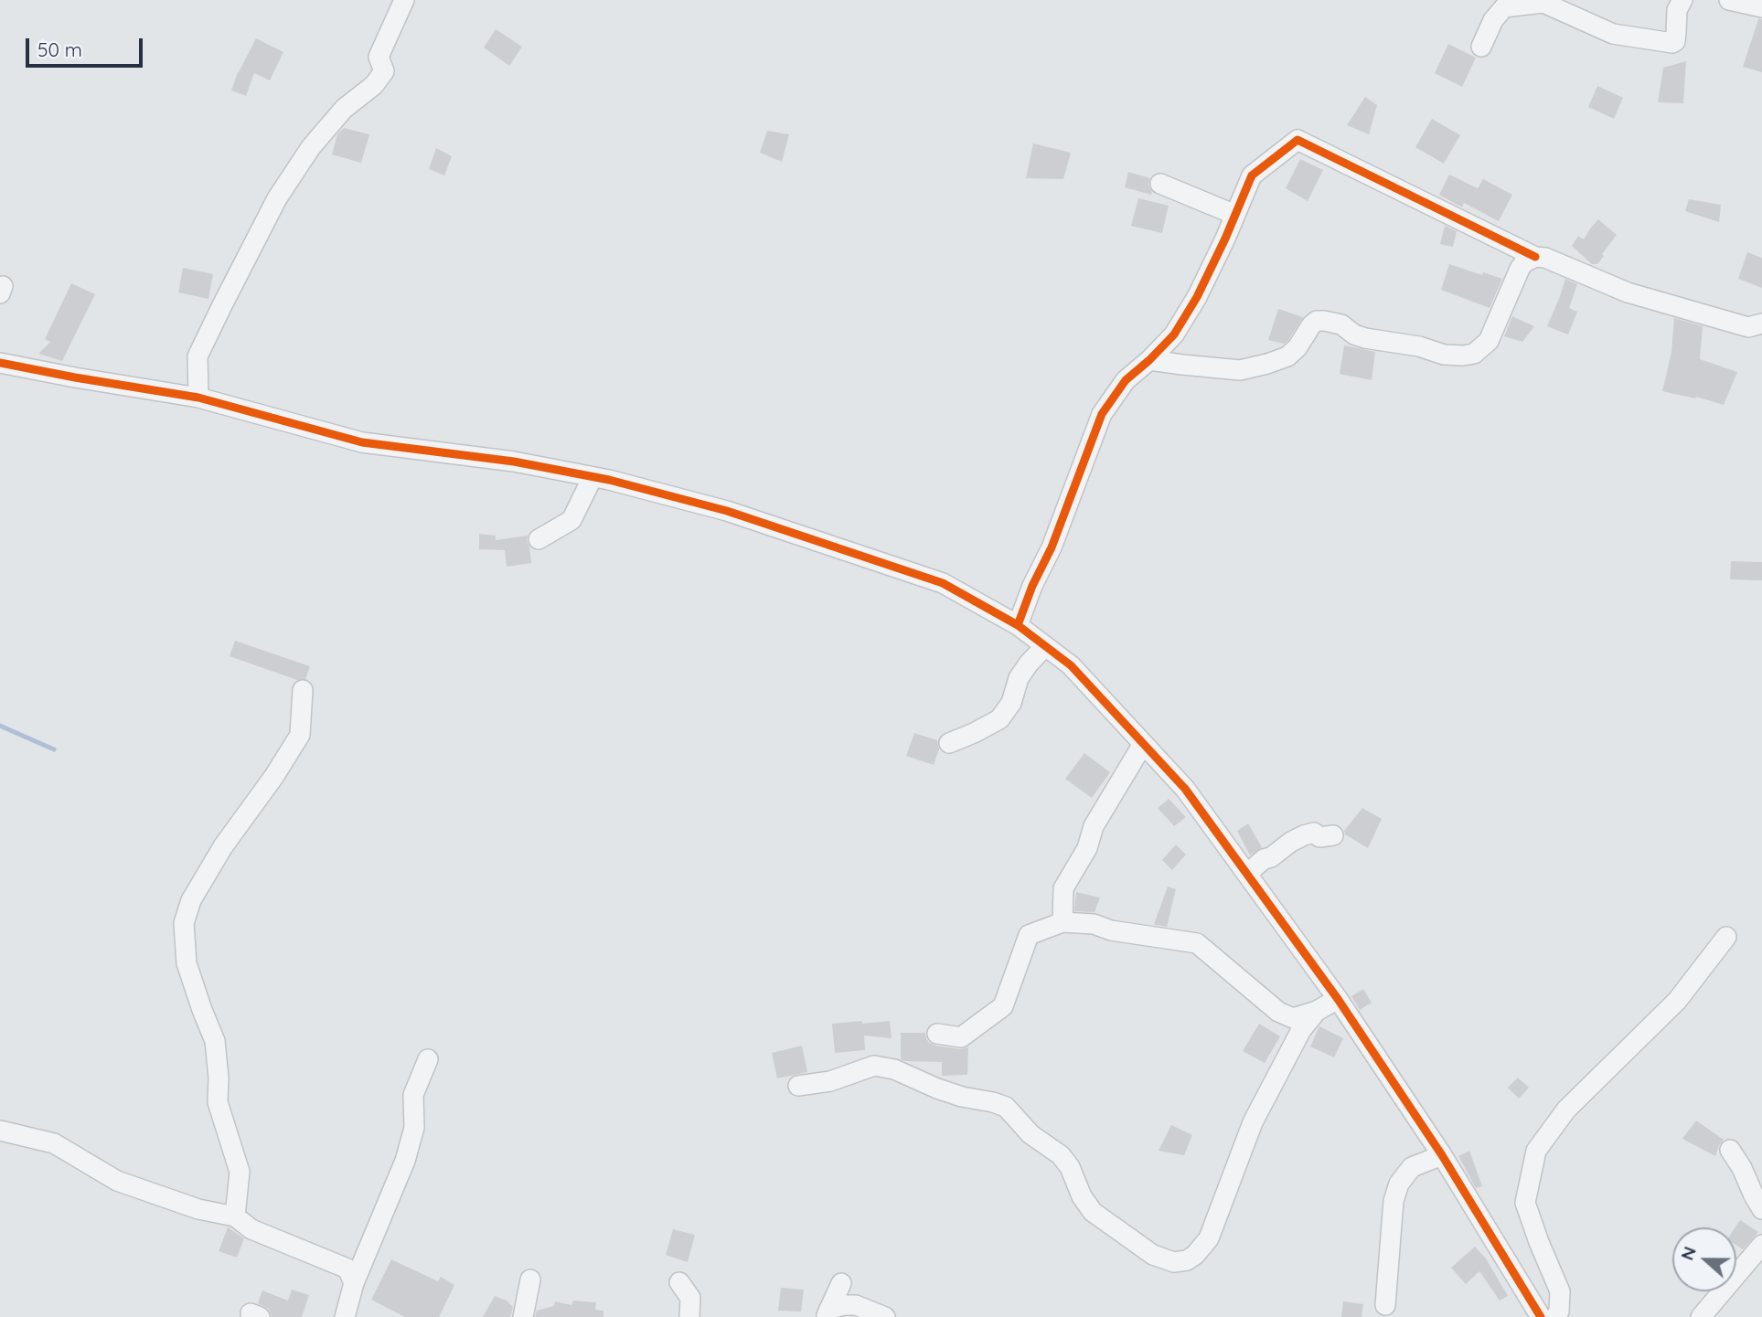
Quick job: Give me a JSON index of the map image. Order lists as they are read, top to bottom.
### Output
{
  "scale_bar": "50 m",
  "north": "left"
}
